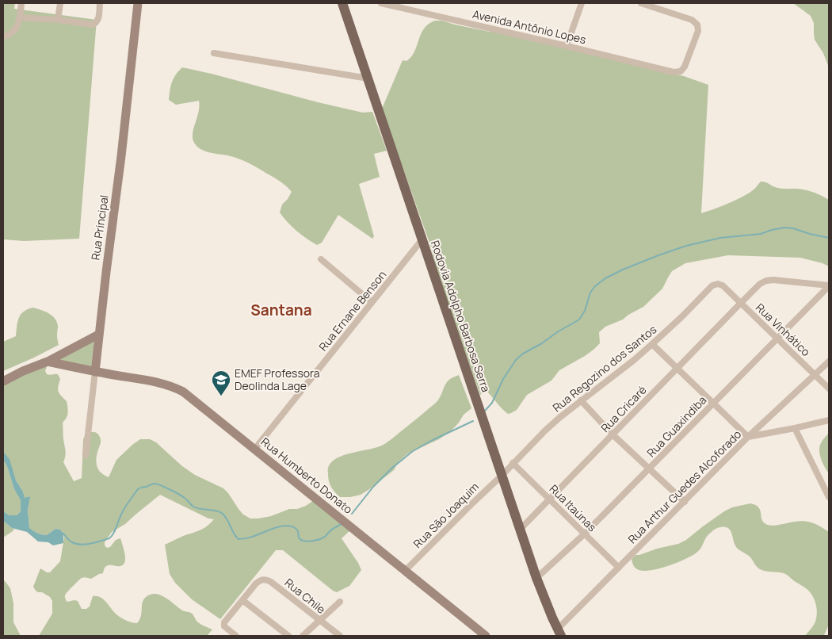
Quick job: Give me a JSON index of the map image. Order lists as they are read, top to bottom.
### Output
{
  "streets": {
    "main road": ["Rua Principal", "Rodovia Adolpho Barbosa Serra", "Rua Humberto Donato"],
    "street": [
      "Avenida Antônio Lopes",
      "Rua Ernane Benson",
      "Rua Vinhático",
      "Rua Regozino dos Santos",
      "Rua Cricaré",
      "Rua Guaxindiba",
      "Rua Arthur Guedes Alcoforado",
      "Rua Itaúnas",
      "Rua São Joaquim",
      "Rua Chile"
    ]
  },
  "crossings": [
    ["Rua Principal", "Rua Humberto Donato"],
    ["Rua Ernane Benson", "Rodovia Adolpho Barbosa Serra"],
    ["Rua Ernane Benson", "Rua Humberto Donato"],
    ["Rodovia Adolpho Barbosa Serra", "Rua Regozino dos Santos"],
    ["Rodovia Adolpho Barbosa Serra", "Rua Cricaré"],
    ["Rodovia Adolpho Barbosa Serra", "Rua Guaxindiba"],
    ["Rodovia Adolpho Barbosa Serra", "Rua Arthur Guedes Alcoforado"],
    ["Rodovia Adolpho Barbosa Serra", "Rua São Joaquim"],
    ["Rua Vinhático", "Rua Regozino dos Santos"],
    ["Rua Vinhático", "Rua Cricaré"],
    ["Rua Vinhático", "Rua Guaxindiba"],
    ["Rua Vinhático", "Rua Arthur Guedes Alcoforado"],
    ["Rua Regozino dos Santos", "Rua Itaúnas"],
    ["Rua Regozino dos Santos", "Rua São Joaquim"],
    ["Rua Cricaré", "Rua Guaxindiba"],
    ["Rua Cricaré", "Rua Itaúnas"],
    ["Rua Guaxindiba", "Rua Itaúnas"],
    ["Rua Humberto Donato", "Rua São Joaquim"],
    ["Rua Arthur Guedes Alcoforado", "Rua Itaúnas"]
  ],
  "districts": ["Santana"],
  "places": {
    "school or university": ["EMEF Professora Deolinda Lage"]
  }
}
